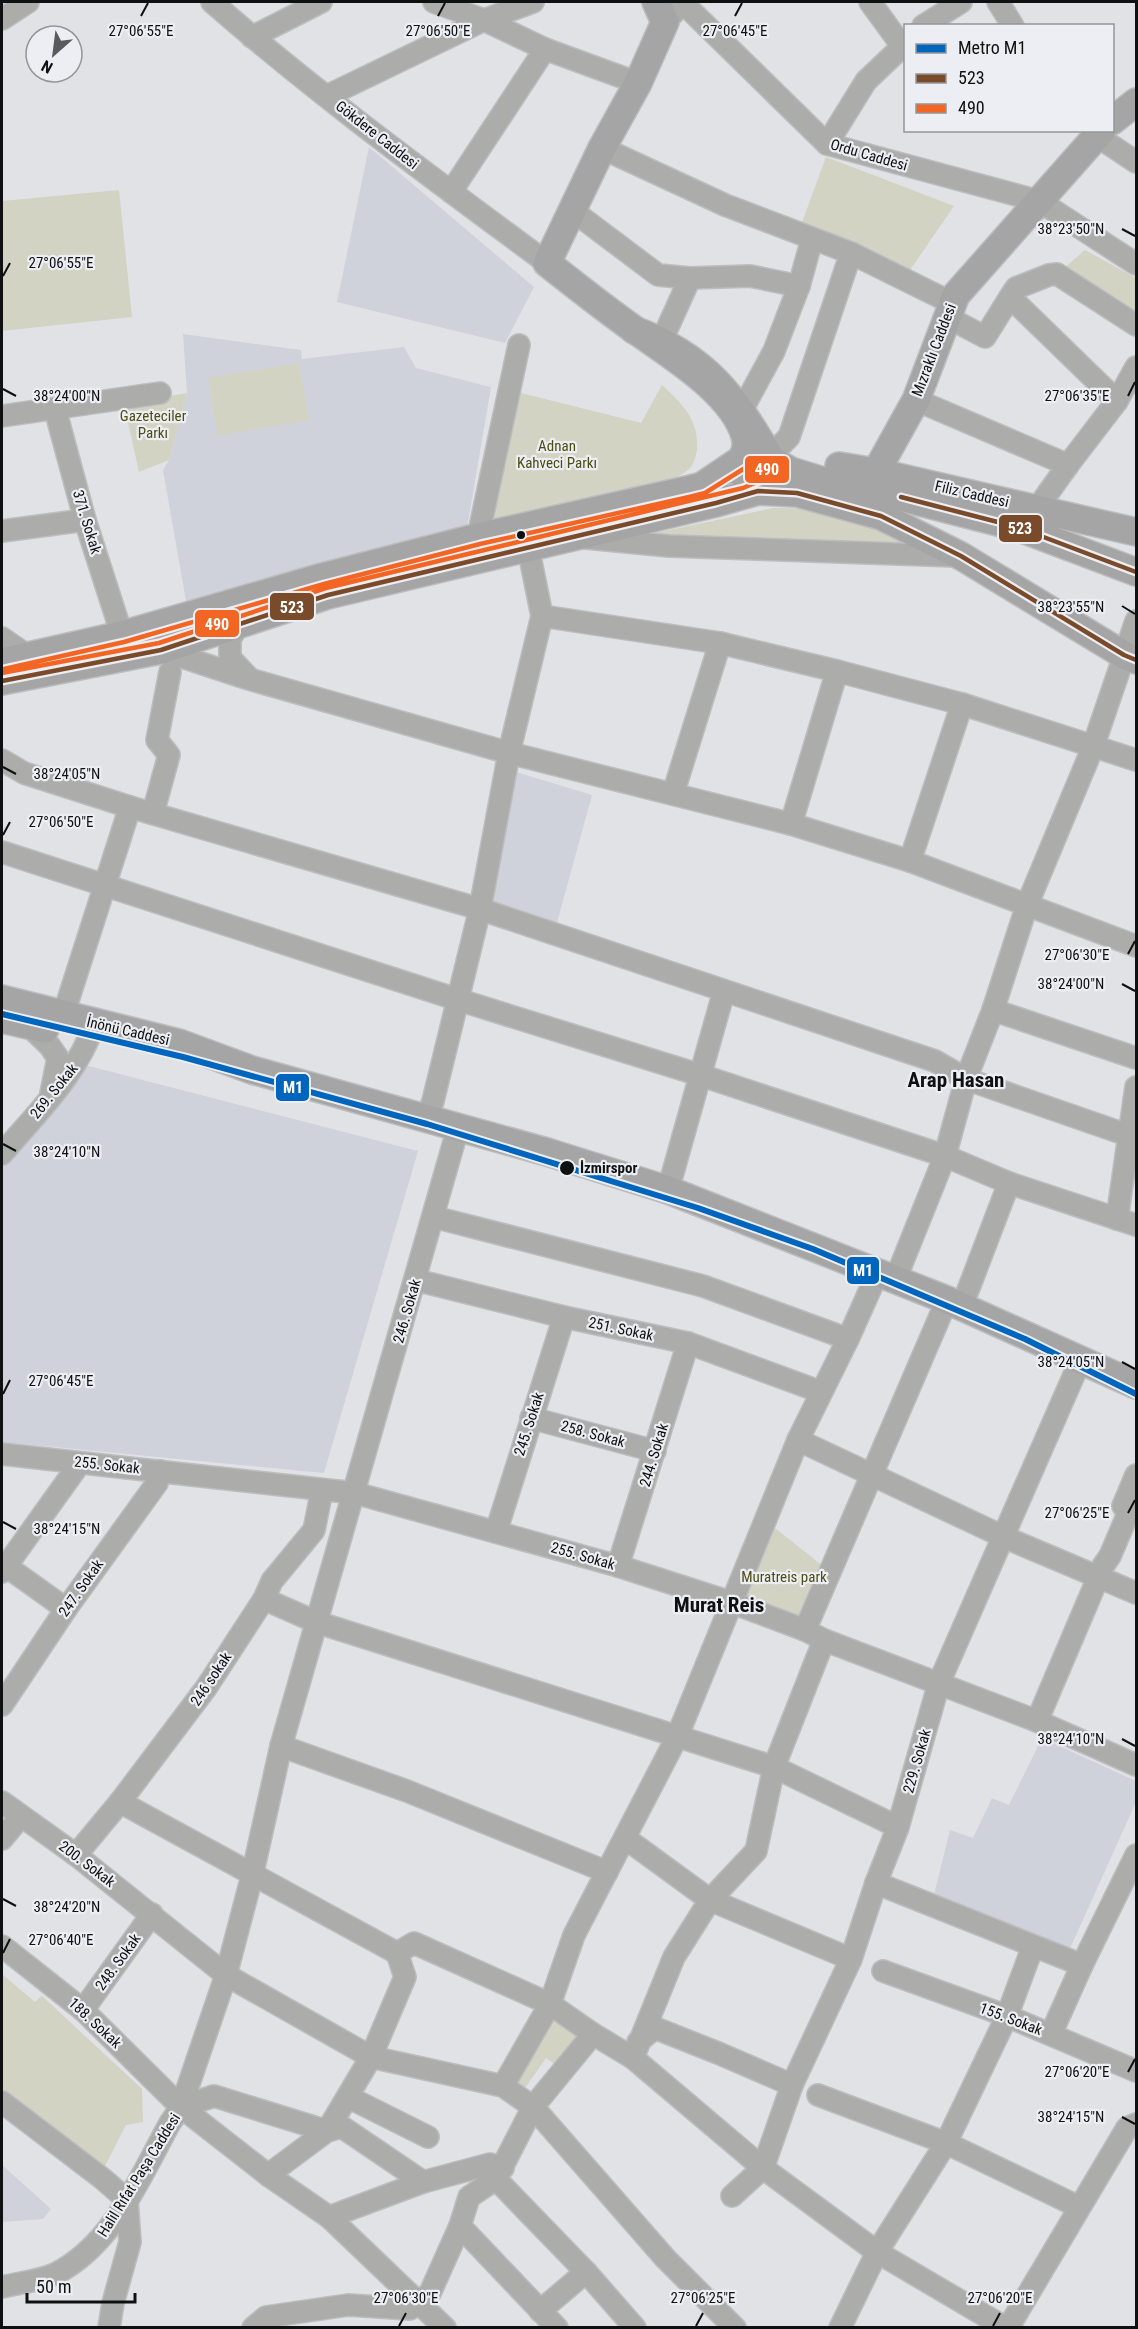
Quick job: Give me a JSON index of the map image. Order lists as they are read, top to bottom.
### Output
{
  "streets": {
    "main road": [
      "Gökdere Caddesi",
      "Mızraklı Caddesi",
      "Filiz Caddesi",
      "İnönü Caddesi"
    ],
    "street": [
      "Ordu Caddesi",
      "371. Sokak",
      "269. Sokak",
      "246. Sokak",
      "251. Sokak",
      "245. Sokak",
      "258. Sokak",
      "244. Sokak",
      "255. Sokak",
      "247. Sokak",
      "246 sokak",
      "229. Sokak",
      "200. Sokak",
      "248. Sokak",
      "155. Sokak",
      "188. Sokak",
      "Halil Rıfat Paşa Caddesi"
    ]
  },
  "crossings": [
    ["Ordu Caddesi", "Mızraklı Caddesi"],
    ["Mızraklı Caddesi", "Filiz Caddesi"],
    ["İnönü Caddesi", "269. Sokak"],
    ["İnönü Caddesi", "246. Sokak"],
    ["İnönü Caddesi", "229. Sokak"],
    ["246. Sokak", "251. Sokak"],
    ["246. Sokak", "255. Sokak"],
    ["246. Sokak", "Halil Rıfat Paşa Caddesi"],
    ["251. Sokak", "245. Sokak"],
    ["251. Sokak", "244. Sokak"],
    ["245. Sokak", "258. Sokak"],
    ["245. Sokak", "255. Sokak"],
    ["258. Sokak", "244. Sokak"],
    ["244. Sokak", "255. Sokak"],
    ["255. Sokak", "247. Sokak"],
    ["255. Sokak", "246 sokak"],
    ["255. Sokak", "229. Sokak"],
    ["246 sokak", "200. Sokak"],
    ["200. Sokak", "248. Sokak"],
    ["200. Sokak", "Halil Rıfat Paşa Caddesi"],
    ["248. Sokak", "188. Sokak"],
    ["188. Sokak", "Halil Rıfat Paşa Caddesi"]
  ],
  "districts": ["Arap Hasan", "Murat Reis"],
  "parks": ["Gazeteciler Parkı", "Adnan Kahveci Parkı", "Muratreis park"],
  "places": ["İzmirspor"],
  "lines": ["transit line 490", "transit line 523", "metro line M1"],
  "legend": ["Metro M1", "523", "490"],
  "scale_bar": "50 m",
  "north": "bottom left",
  "coordinates": [
    "27°06'55\"E",
    "27°06'50\"E",
    "27°06'45\"E",
    "38°23'50\"N",
    "27°06'35\"E",
    "38°24'00\"N",
    "38°23'55\"N",
    "38°24'05\"N",
    "27°06'30\"E",
    "38°24'10\"N",
    "27°06'25\"E",
    "38°24'15\"N",
    "38°24'20\"N",
    "27°06'40\"E",
    "27°06'20\"E"
  ]
}
